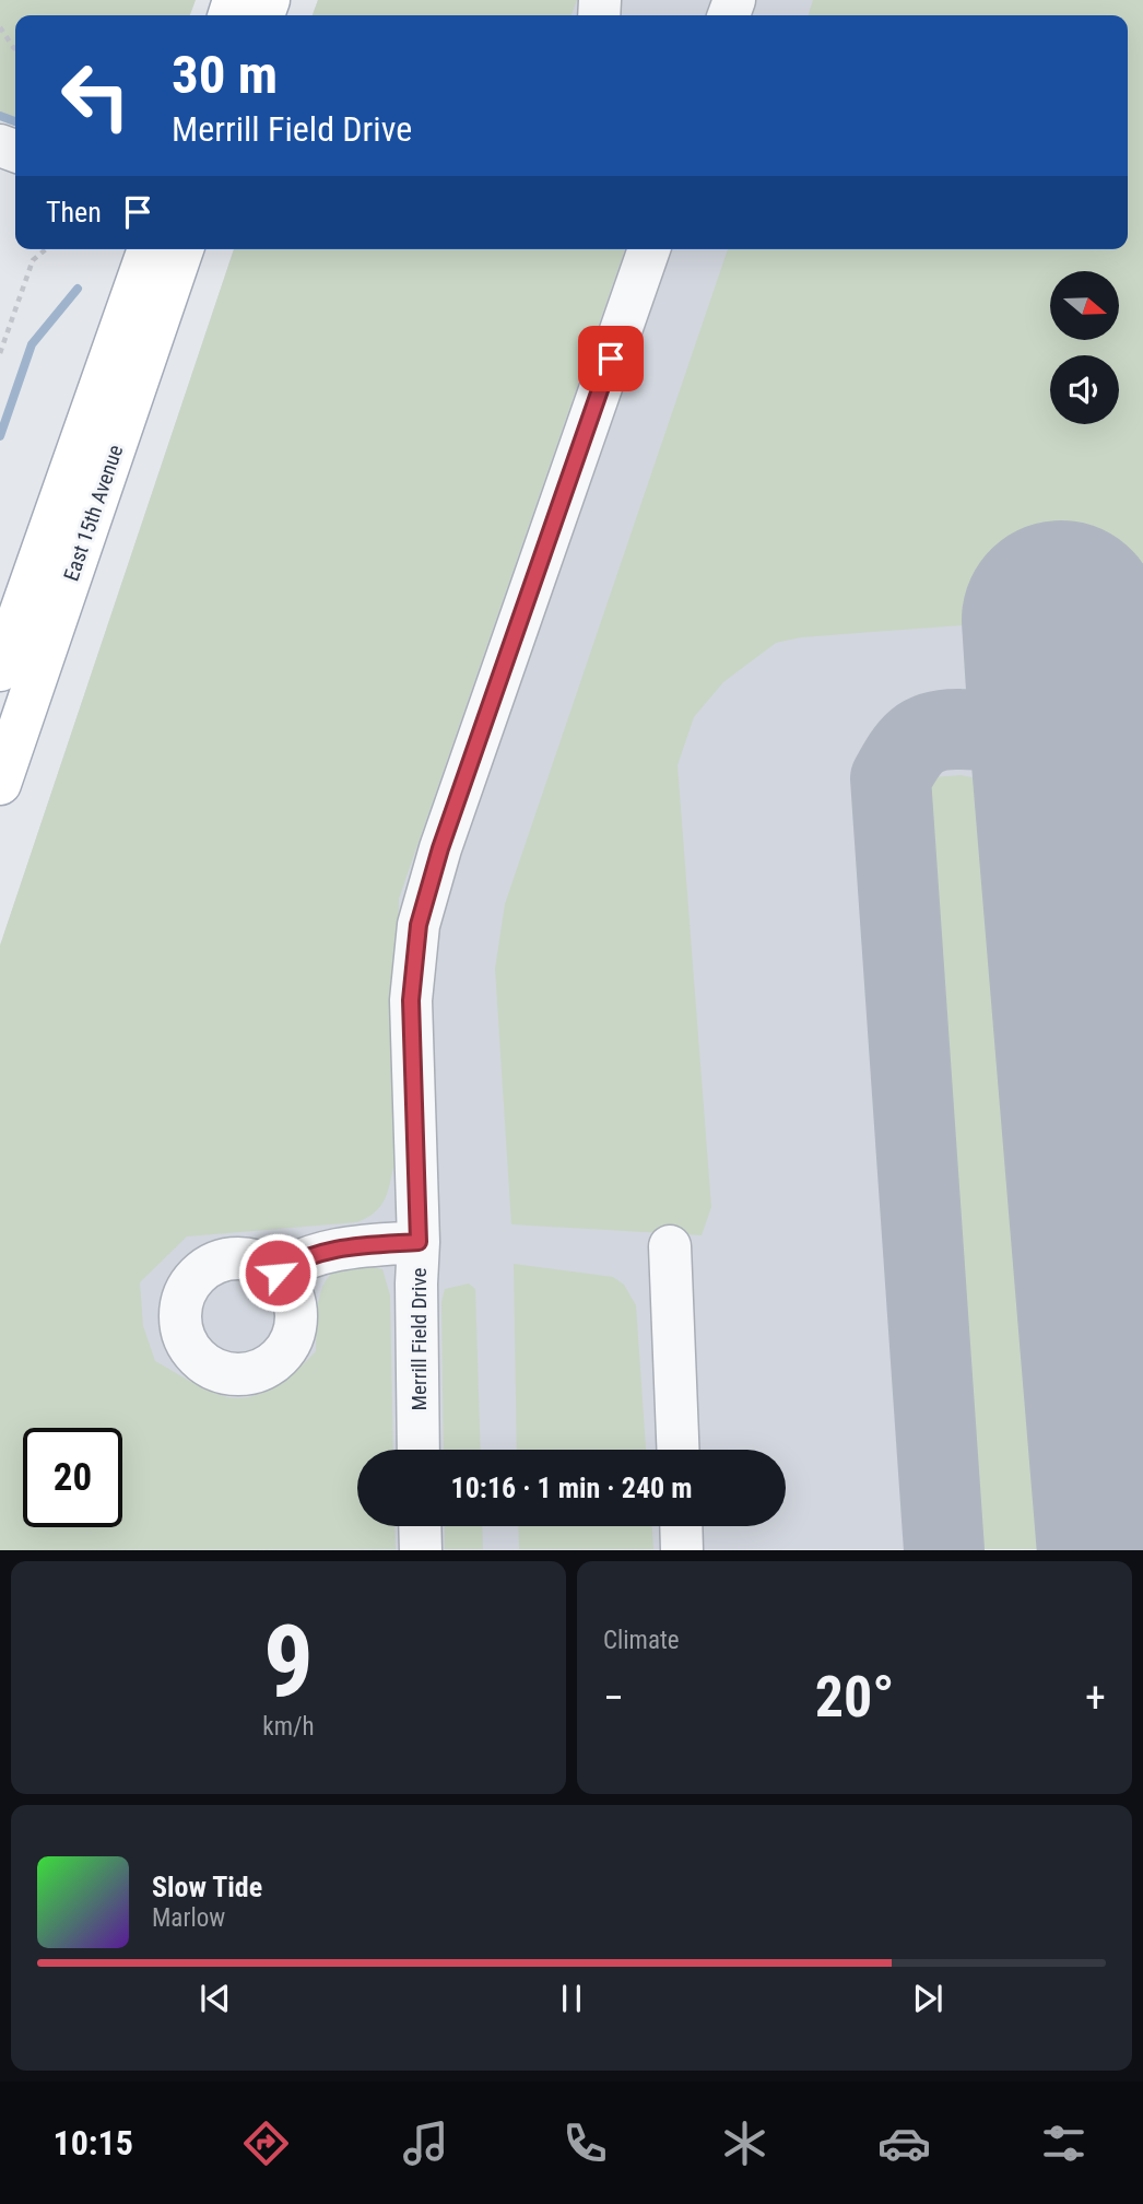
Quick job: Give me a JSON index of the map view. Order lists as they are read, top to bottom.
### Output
{
  "streets": {
    "main road": ["East 15th Avenue"],
    "street": ["Merrill Field Drive"]
  },
  "north": "right",
  "page": {
    "turn": ["30 m", "Merrill Field Drive"],
    "then": "Then",
    "limit": "20",
    "trip": "10:16 · 1 min · 240 m",
    "tile": [
      ["9", "km/h"],
      "Climate"
    ],
    "heat": ["−", "20°", "+"],
    "song": ["Slow Tide", "Marlow"],
    "tabs": "10:15"
  }
}
